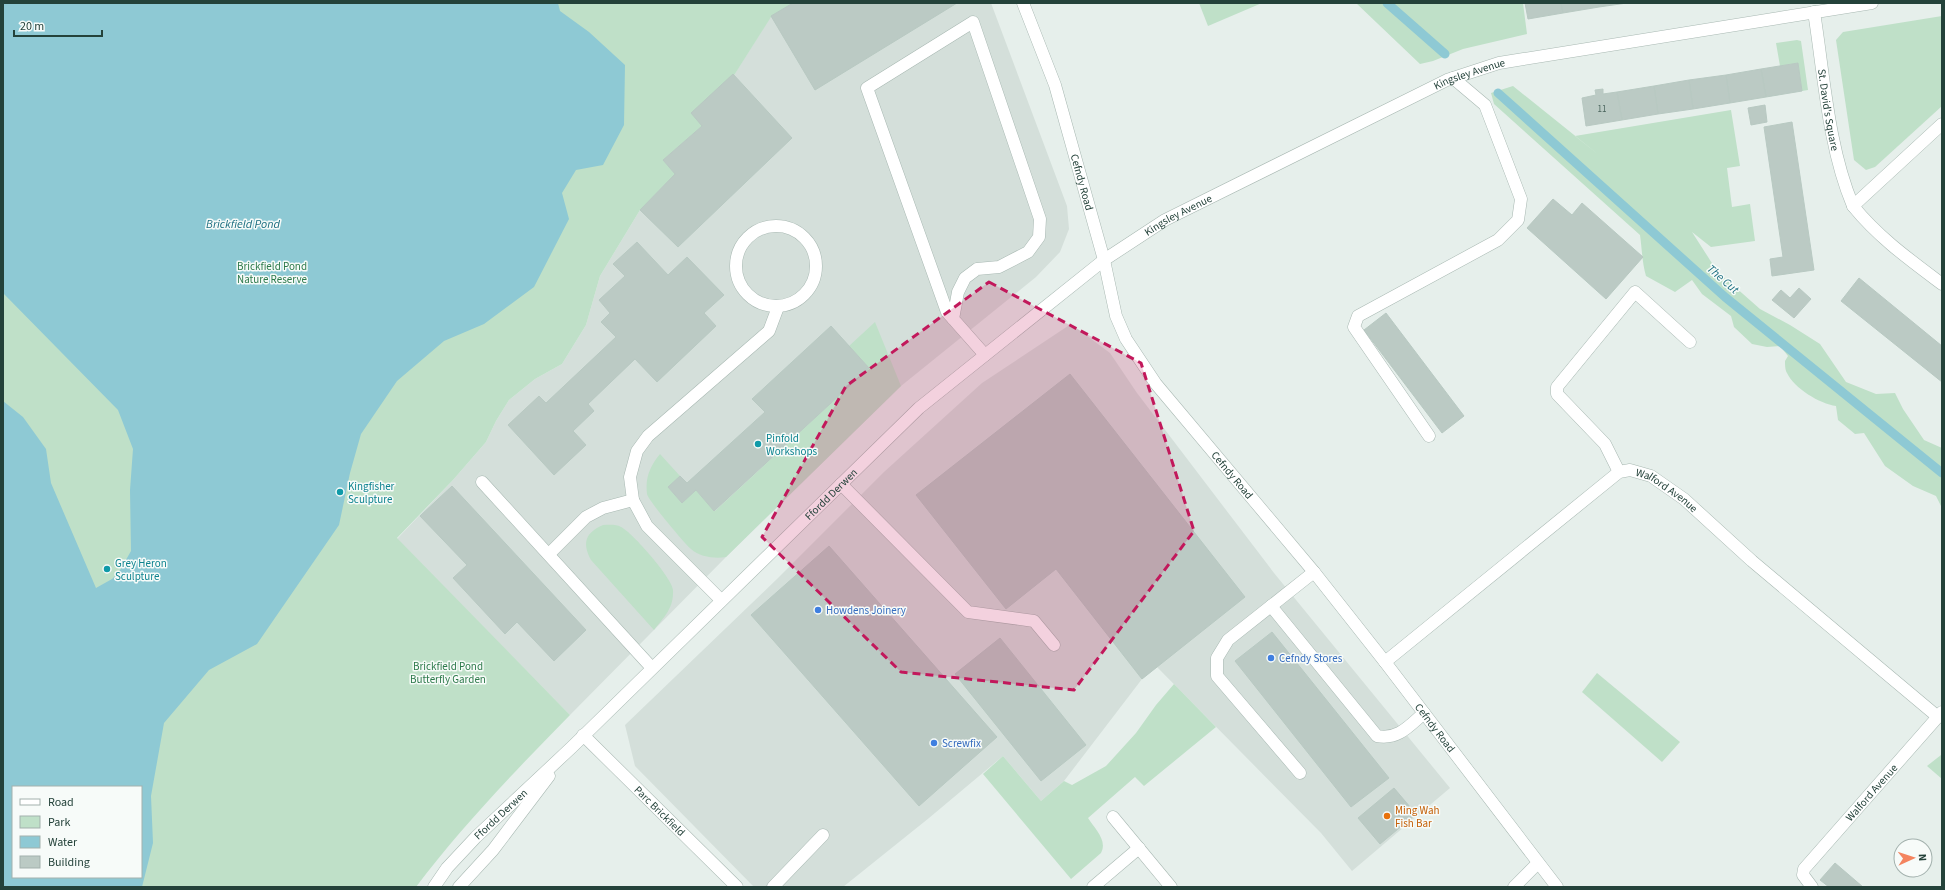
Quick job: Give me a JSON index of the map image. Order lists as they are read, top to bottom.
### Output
{
  "streets": {
    "street": [
      "Kingsley Avenue",
      "St. David's Square",
      "Cefndy Road",
      "Walford Avenue",
      "Ffordd Derwen",
      "Parc Brickfield"
    ]
  },
  "crossings": [
    ["Kingsley Avenue", "St. David's Square"],
    ["Kingsley Avenue", "Cefndy Road"],
    ["Kingsley Avenue", "Ffordd Derwen"],
    ["Cefndy Road", "Walford Avenue"],
    ["Cefndy Road", "Ffordd Derwen"],
    ["Ffordd Derwen", "Parc Brickfield"]
  ],
  "water": ["Brickfield Pond", "The Cut"],
  "parks": ["Brickfield Pond Nature Reserve", "Brickfield Pond Butterfly Garden"],
  "places": [
    "Pinfold Workshops",
    "Kingfisher Sculpture",
    "Grey Heron Sculpture",
    "Howdens Joinery",
    "Cefndy Stores",
    "Screwfix",
    "Ming Wah Fish Bar"
  ],
  "house_numbers": ["11"],
  "legend": [
    "Road",
    "Park",
    "Water",
    "Building"
  ],
  "scale_bar": "20 m",
  "north": "right"
}
